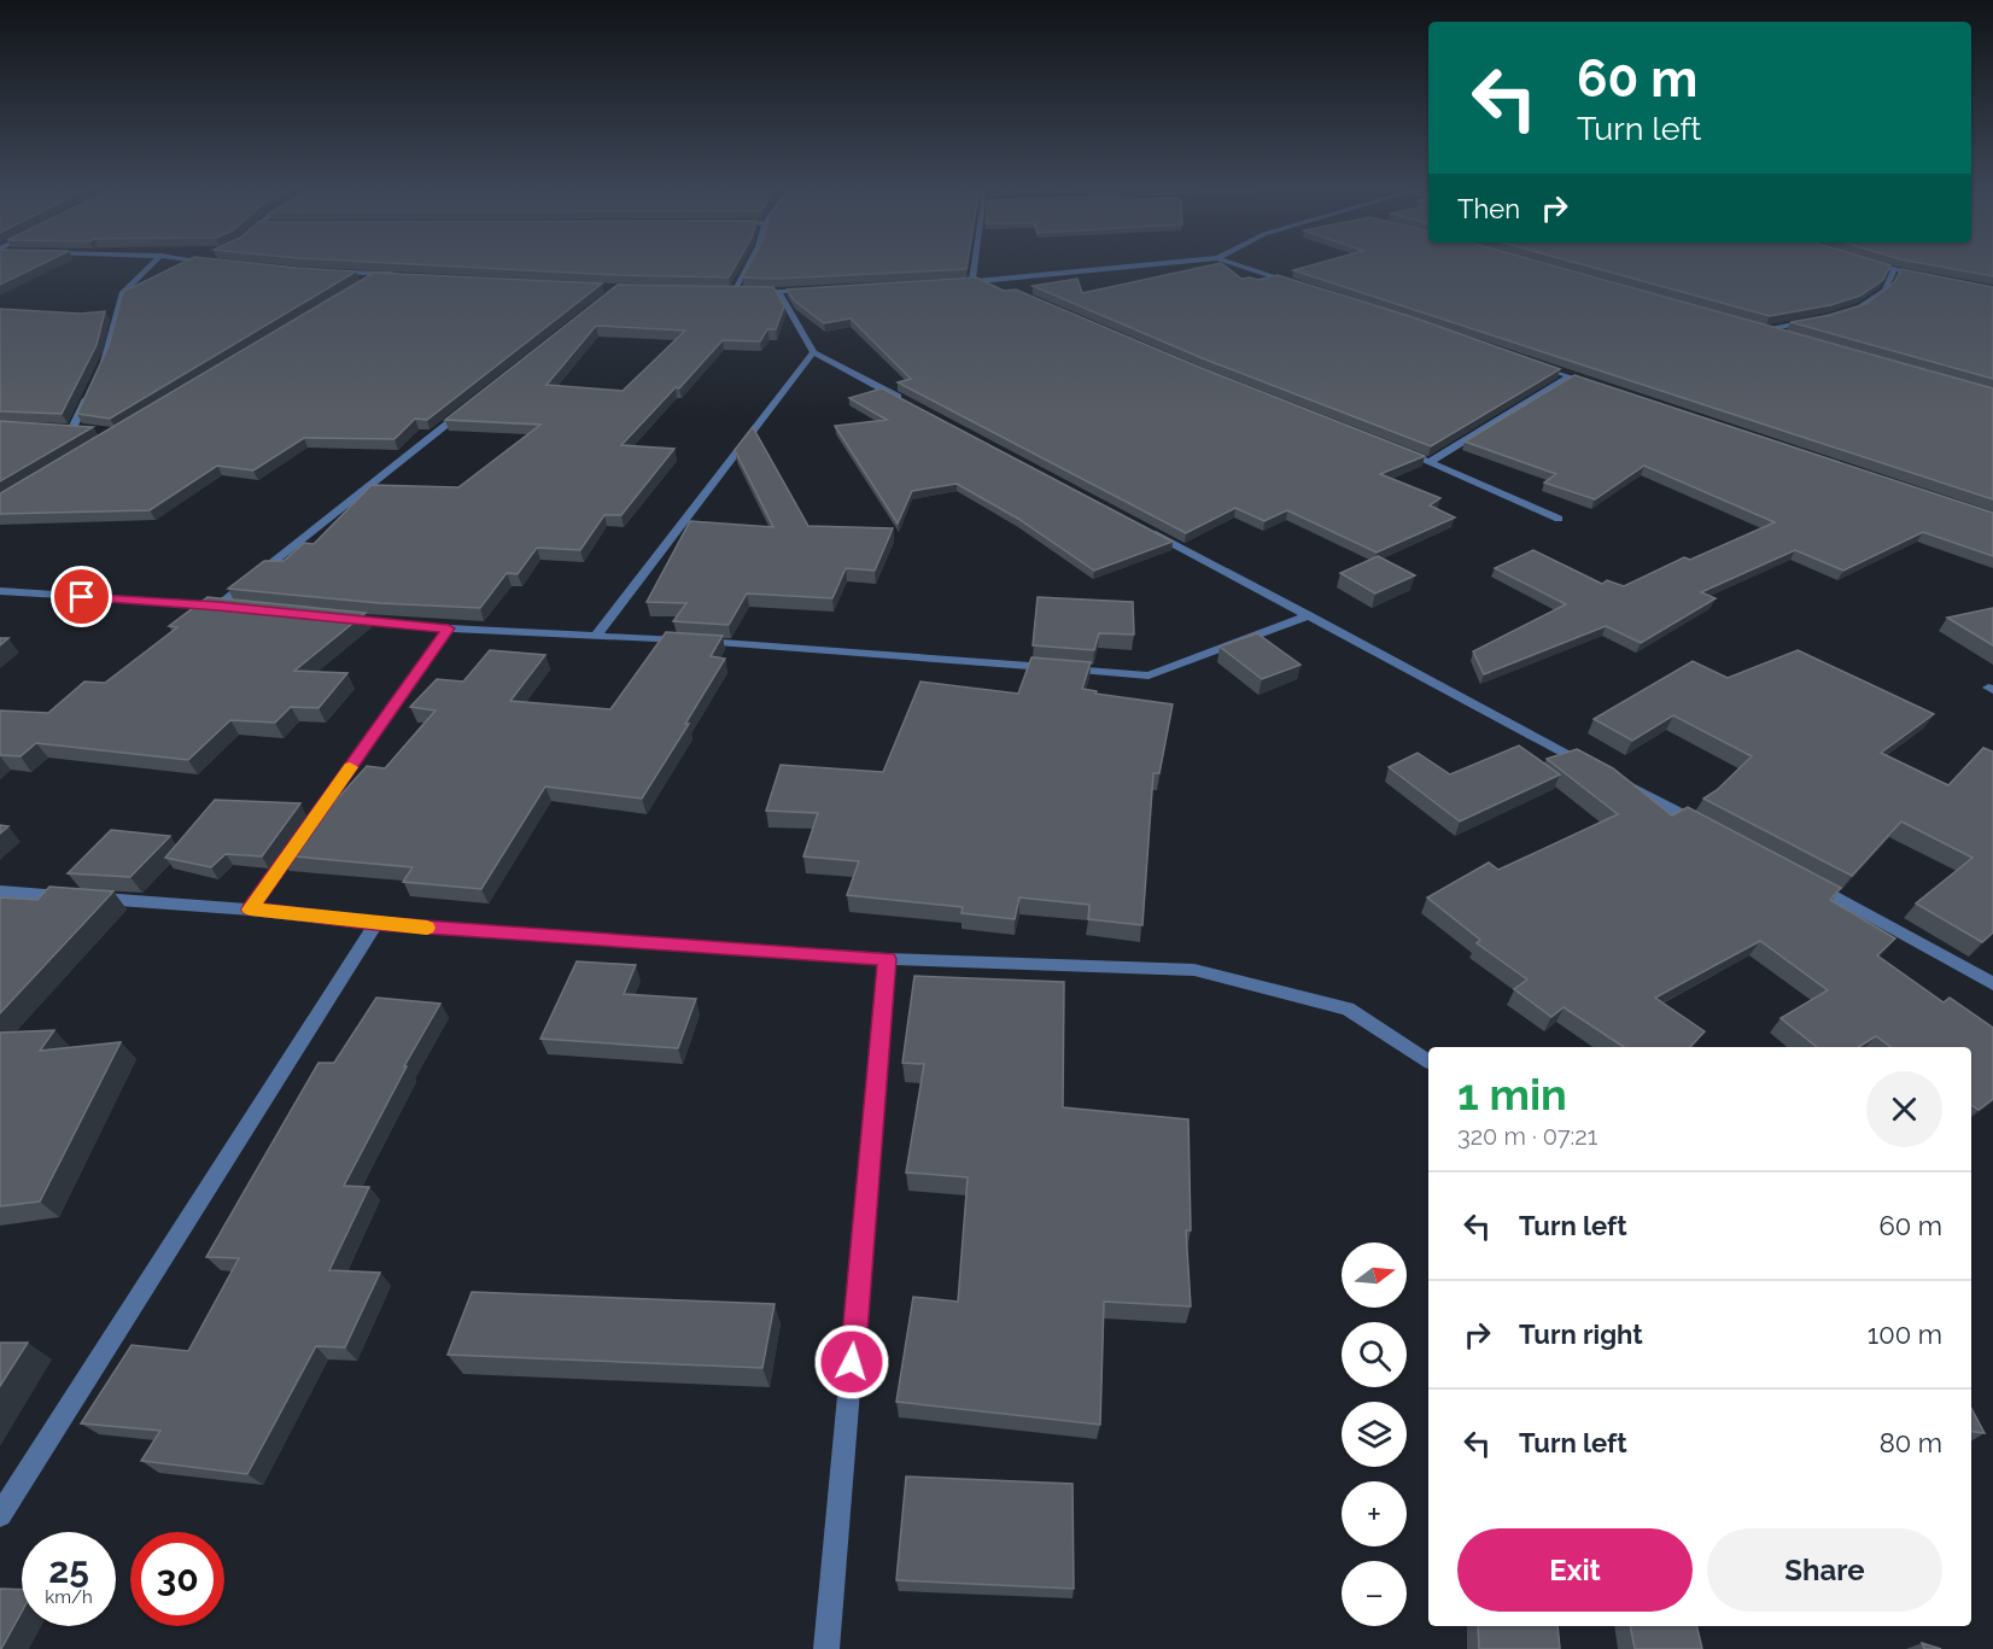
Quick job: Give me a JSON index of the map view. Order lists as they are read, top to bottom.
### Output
{
  "north": "right",
  "page": {
    "turn": ["60 m", "Turn left"],
    "then": "Then",
    "heading": ["1 min", "320 m · 07:21"],
    "list": [
      {
        "name": "Turn left",
        "value": "60 m"
      },
      {
        "name": "Turn right",
        "value": "100 m"
      },
      {
        "name": "Turn left",
        "value": "80 m"
      }
    ],
    "map_buttons": ["+", "−"],
    "buttons": ["Exit", "Share"],
    "speed": "25 km/h",
    "limit": "30"
  }
}
